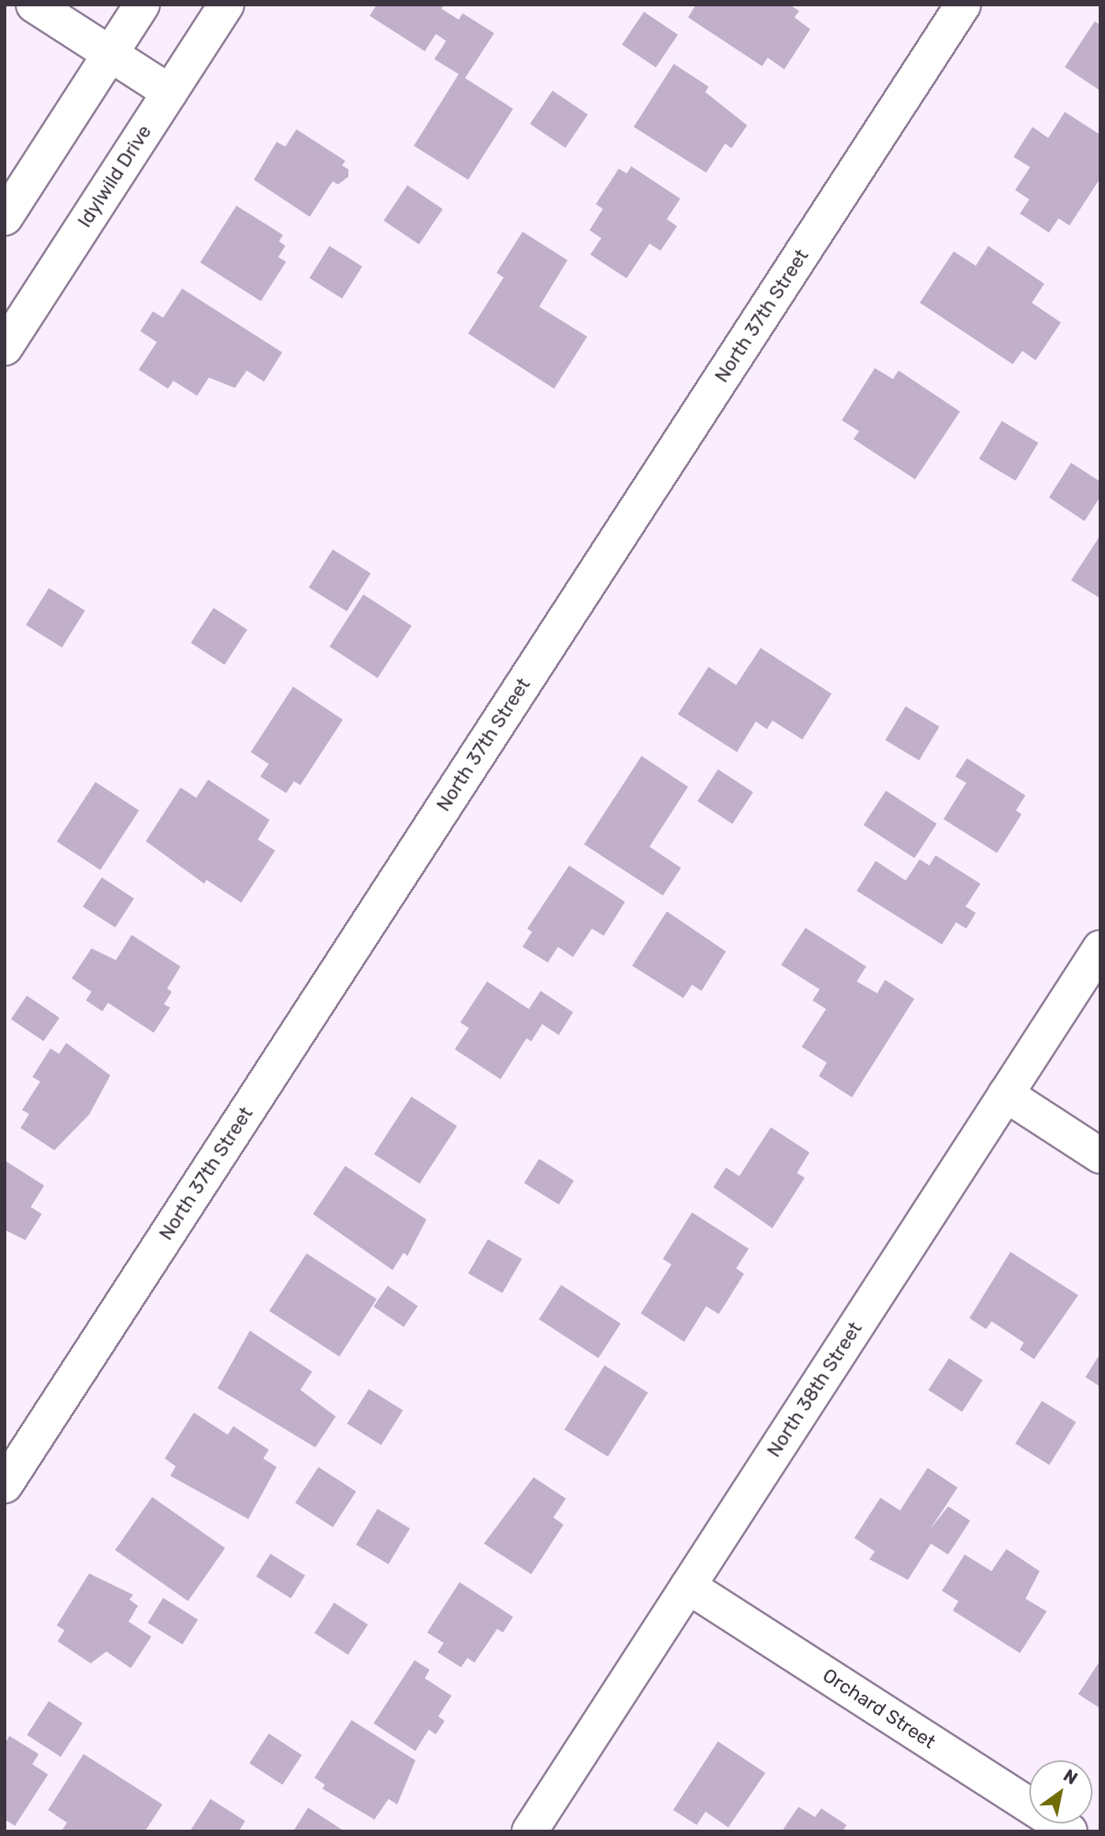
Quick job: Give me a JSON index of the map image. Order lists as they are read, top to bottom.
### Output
{
  "streets": {
    "street": [
      "Idylwild Drive",
      "North 37th Street",
      "North 38th Street",
      "Orchard Street"
    ]
  },
  "crossings": [
    ["North 38th Street", "Orchard Street"]
  ],
  "north": "top right"
}
